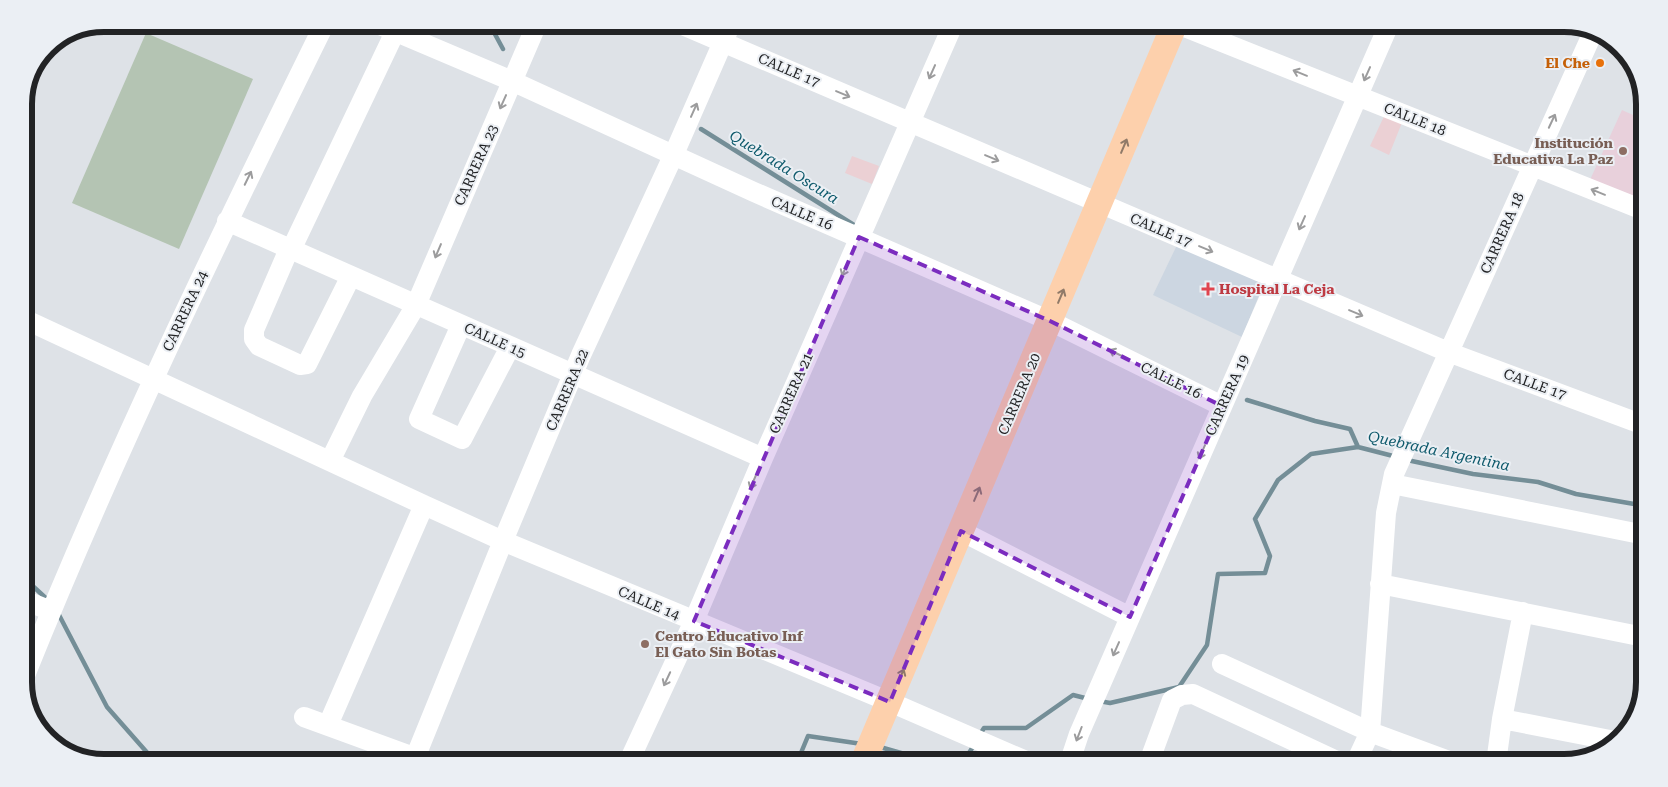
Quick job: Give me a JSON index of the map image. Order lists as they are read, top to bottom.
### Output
{
  "streets": {
    "main road": ["CARRERA 20"],
    "street": [
      "CALLE 17",
      "CALLE 18",
      "CARRERA 23",
      "CALLE 16",
      "CARRERA 18",
      "CARRERA 24",
      "CALLE 15",
      "CARRERA 22",
      "CARRERA 21",
      "CARRERA 19",
      "CALLE 14"
    ]
  },
  "crossings": [
    ["CALLE 17", "CARRERA 18"],
    ["CALLE 17", "CARRERA 22"],
    ["CALLE 17", "CARRERA 21"],
    ["CALLE 17", "CARRERA 20"],
    ["CALLE 17", "CARRERA 19"],
    ["CALLE 18", "CARRERA 18"],
    ["CALLE 18", "CARRERA 19"],
    ["CARRERA 23", "CALLE 16"],
    ["CARRERA 23", "CALLE 15"],
    ["CARRERA 23", "CALLE 14"],
    ["CALLE 16", "CARRERA 22"],
    ["CALLE 16", "CARRERA 21"],
    ["CALLE 16", "CARRERA 20"],
    ["CALLE 16", "CARRERA 19"],
    ["CARRERA 24", "CALLE 15"],
    ["CARRERA 24", "CALLE 14"],
    ["CALLE 15", "CARRERA 22"],
    ["CALLE 15", "CARRERA 21"],
    ["CARRERA 22", "CALLE 14"],
    ["CARRERA 21", "CALLE 14"],
    ["CARRERA 20", "CALLE 14"]
  ],
  "one_way": [
    "CALLE 17",
    "CALLE 18",
    "CARRERA 21",
    "CARRERA 20",
    "CARRERA 19"
  ],
  "water": ["Quebrada Oscura", "Quebrada Argentina"],
  "places": {
    "other": ["El Che", "Institución Educativa La Paz", "Centro Educativo Inf El Gato Sin Botas"],
    "health": ["Hospital La Ceja"]
  }
}
